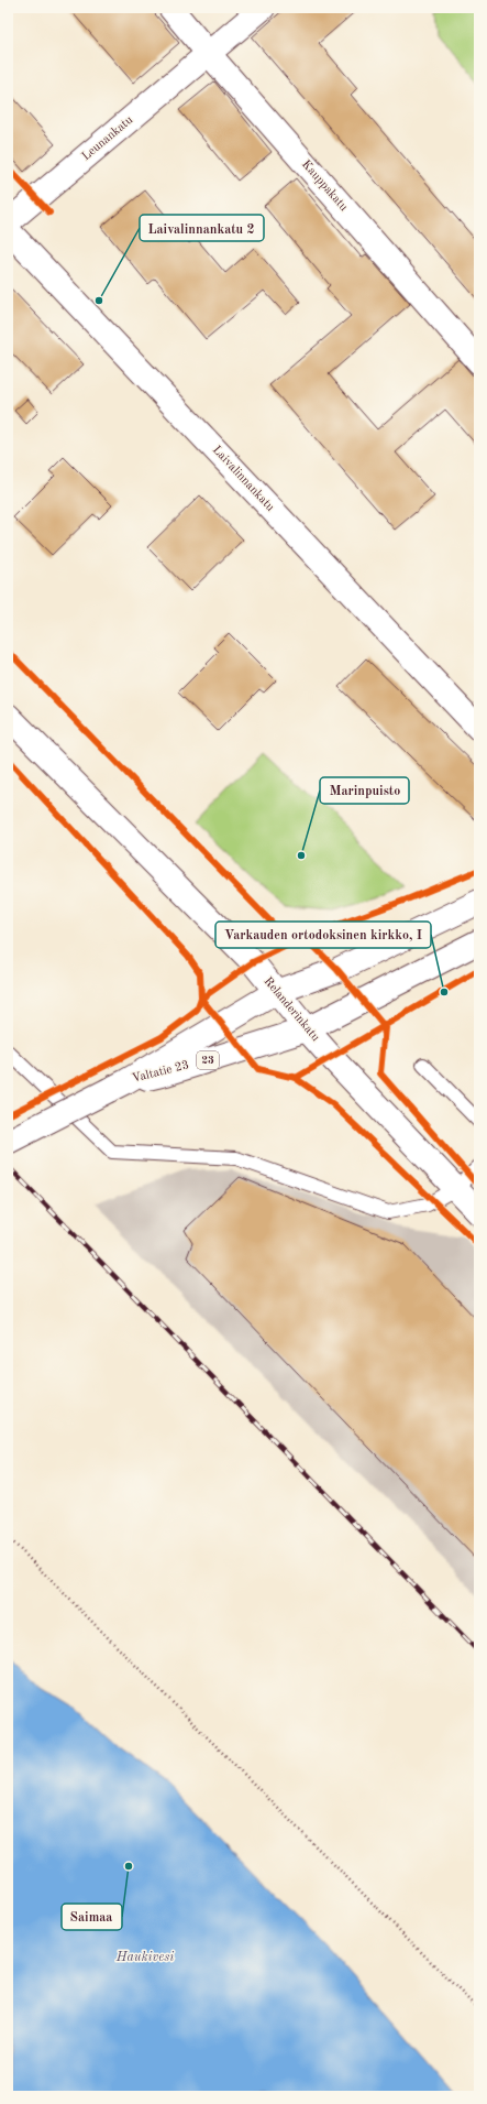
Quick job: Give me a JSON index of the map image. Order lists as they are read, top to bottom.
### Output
{
  "streets": {
    "main road": [
      "Leunankatu",
      "Kauppakatu",
      "Laivalinnankatu",
      "Relanderinkatu",
      "23",
      "Valtatie 23"
    ]
  },
  "crossings": [
    ["Leunankatu", "Kauppakatu"],
    ["Relanderinkatu", "23"],
    ["Relanderinkatu", "Valtatie 23"],
    ["23", "Valtatie 23"]
  ],
  "water": ["Haukivesi"],
  "places": [
    "Laivalinnankatu 2",
    "Marinpuisto",
    "Varkauden ortodoksinen kirkko, I",
    "Saimaa"
  ]
}
